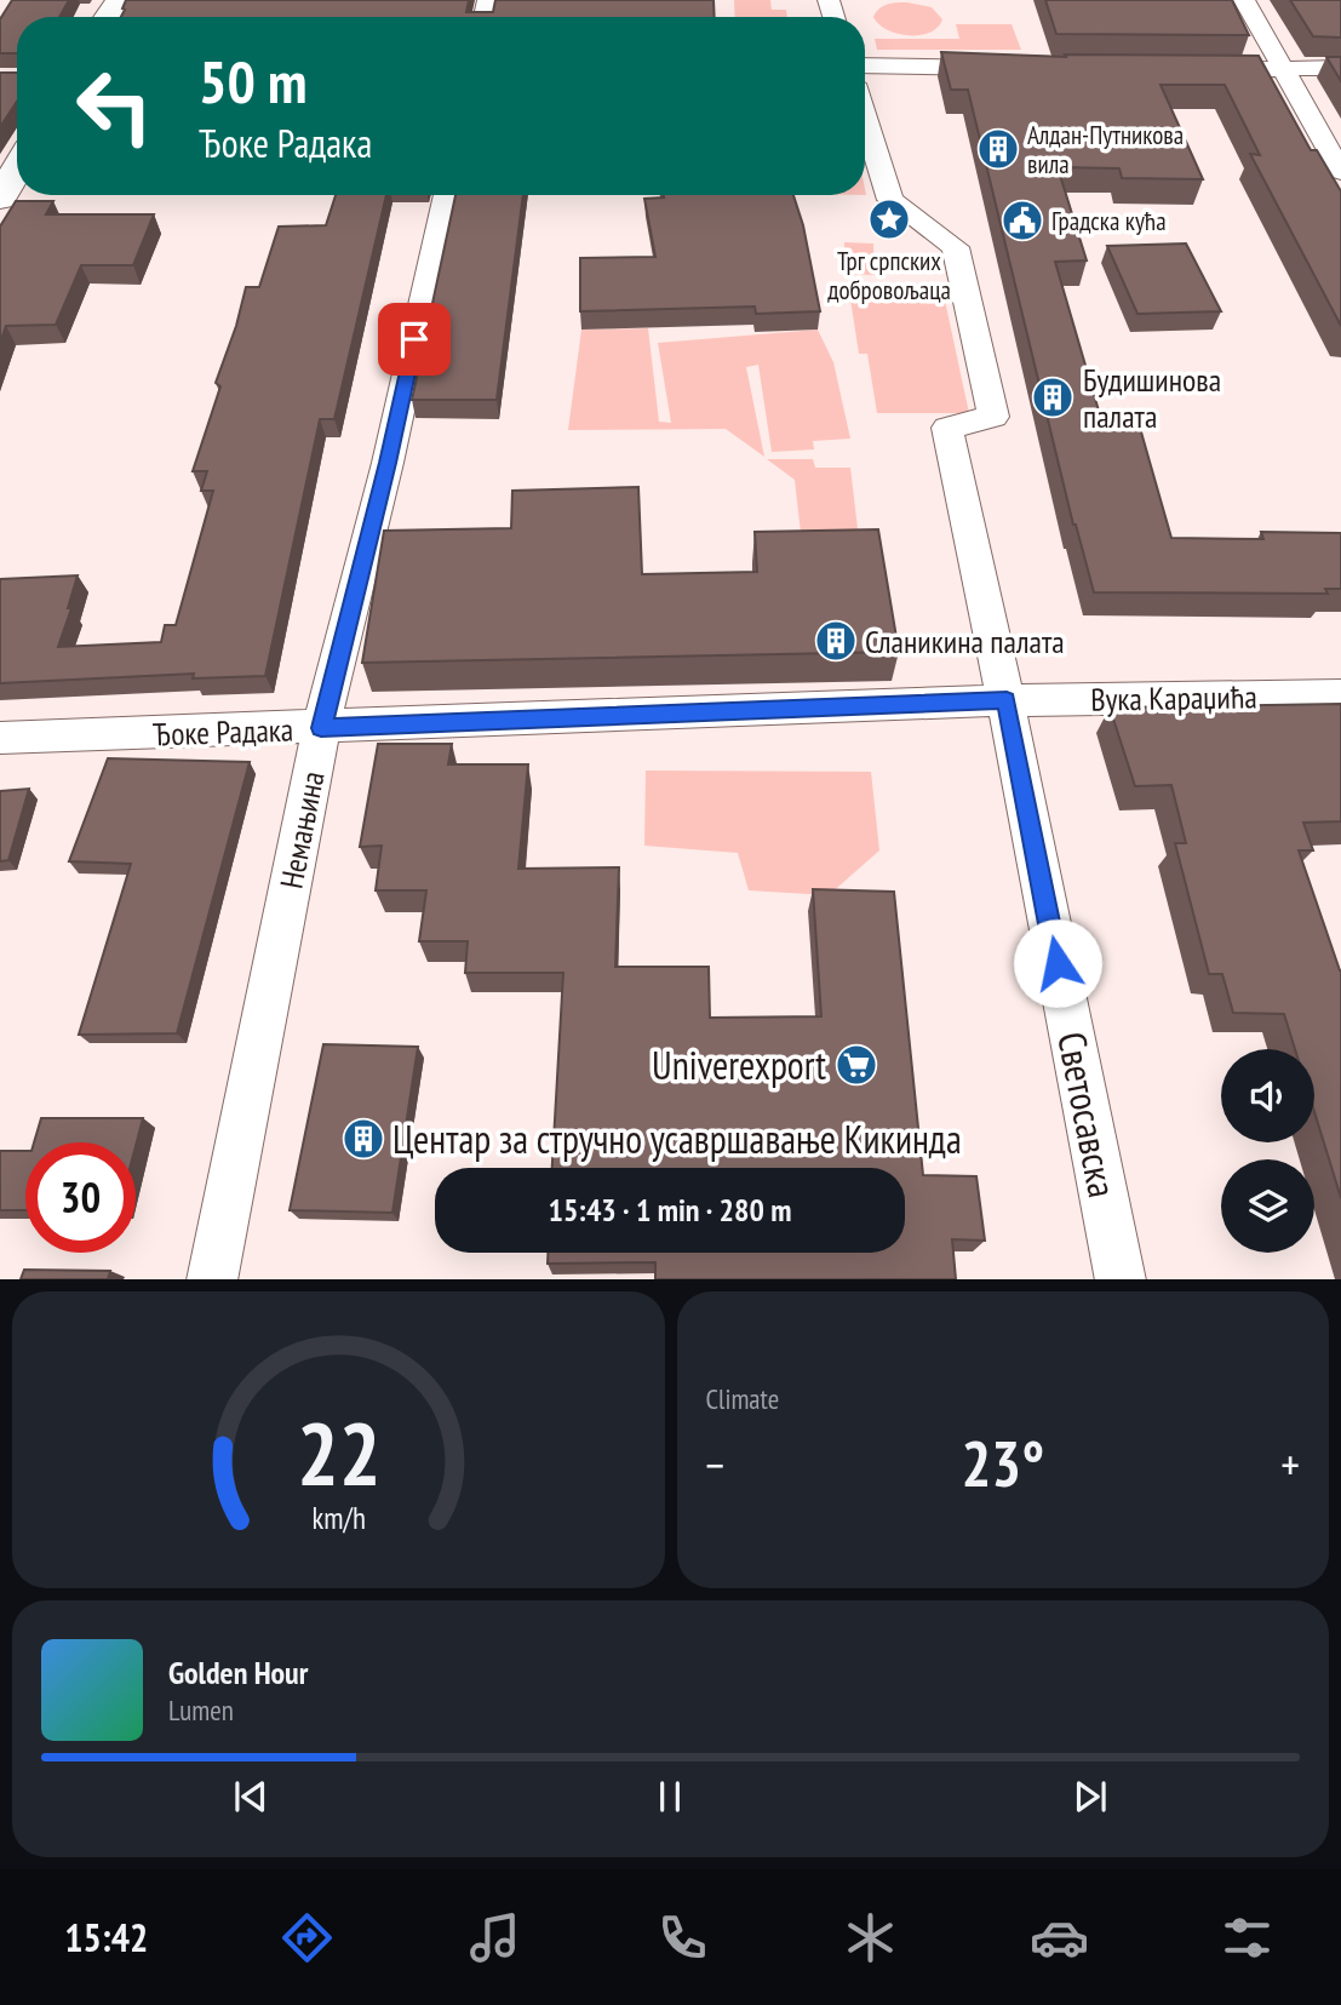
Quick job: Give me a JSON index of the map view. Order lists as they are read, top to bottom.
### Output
{
  "streets": {
    "street": [
      "Вука Караџића",
      "Ђоке Радака",
      "Немањина",
      "Светосавска"
    ]
  },
  "crossings": [
    ["Вука Караџића", "Ђоке Радака"],
    ["Вука Караџића", "Светосавска"],
    ["Ђоке Радака", "Немањина"],
    ["Ђоке Радака", "Светосавска"]
  ],
  "places": {
    "building": [
      "Алдан-Путникова вила",
      "Будишинова палата",
      "Сланикина палата",
      "Центар за стручно усавршавање Кикинда"
    ],
    "place": ["Трг српских добровољаца"],
    "public building": ["Градска кућа"],
    "supermarket": ["Univerexport"]
  },
  "page": {
    "turn": ["50 m", "Ђоке Радака"],
    "limit": "30",
    "trip": "15:43 · 1 min · 280 m",
    "tile": "Climate",
    "heat": ["−", "23°", "+"],
    "song": ["Golden Hour", "Lumen"],
    "tabs": "15:42",
    "gauge": ["22", "km/h"]
  }
}
